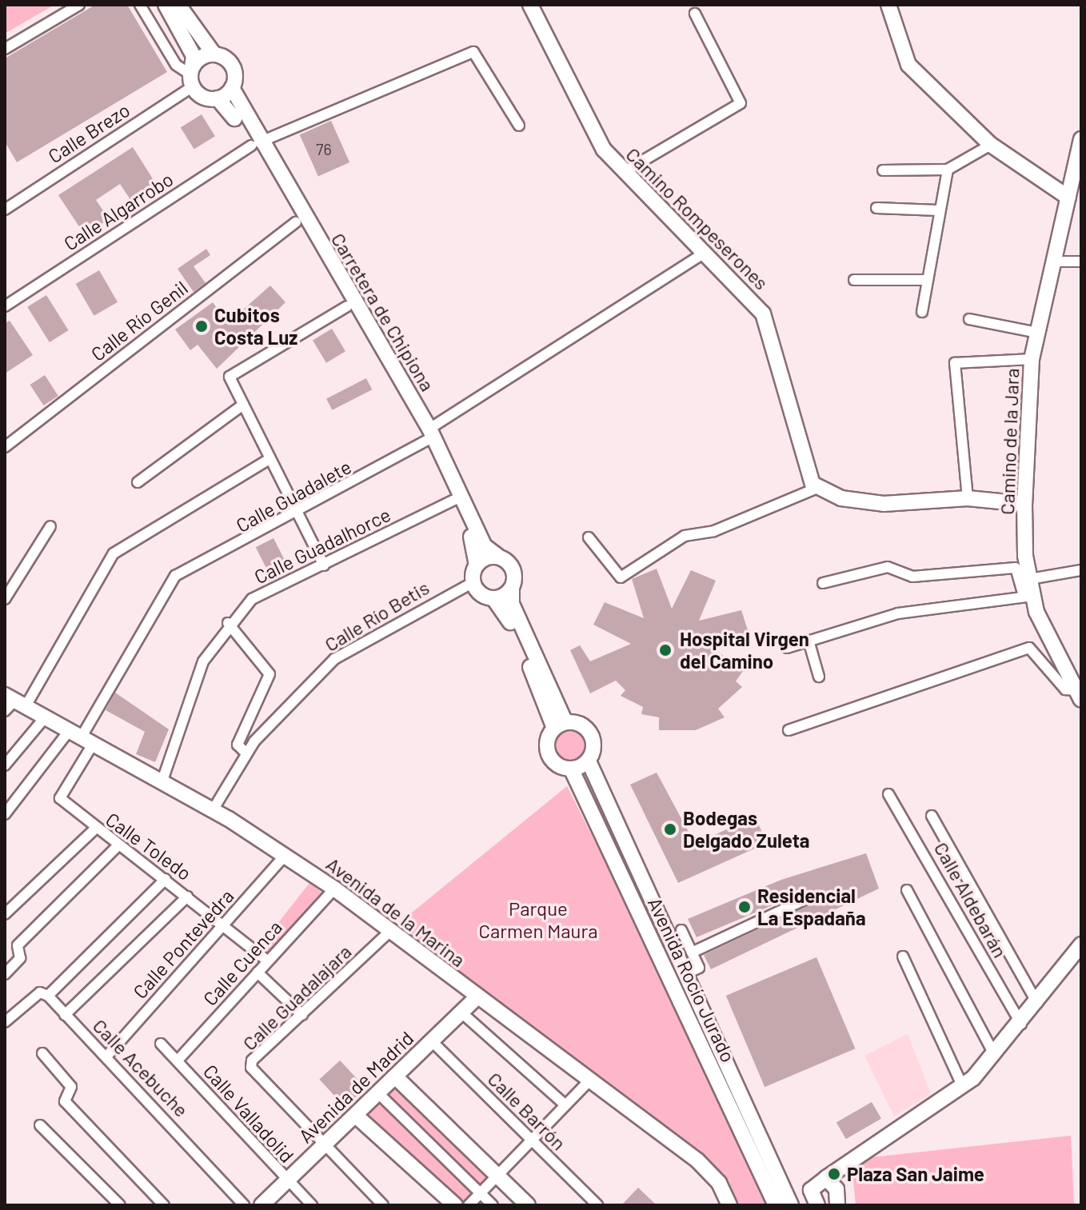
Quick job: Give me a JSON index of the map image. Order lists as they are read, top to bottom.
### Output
{
  "streets": {
    "street": [
      "Calle Brezo",
      "Calle Algarrobo",
      "Camino Rompeserones",
      "Carretera de Chipiona",
      "Calle Río Genil",
      "Camino de la Jara",
      "Calle Guadalete",
      "Calle Guadalhorce",
      "Calle Río Betis",
      "Calle Toledo",
      "Calle Aldebarán",
      "Avenida de la Marina",
      "Calle Pontevedra",
      "Calle Cuenca",
      "Avenida Rocío Jurado",
      "Calle Guadalajara",
      "Calle Acebuche",
      "Avenida de Madrid",
      "Calle Barrón",
      "Calle Valladolid"
    ]
  },
  "crossings": [
    ["Calle Brezo", "Carretera de Chipiona"],
    ["Calle Algarrobo", "Carretera de Chipiona"],
    ["Camino Rompeserones", "Calle Guadalete"],
    ["Carretera de Chipiona", "Calle Río Genil"],
    ["Carretera de Chipiona", "Calle Guadalete"],
    ["Carretera de Chipiona", "Calle Guadalhorce"],
    ["Carretera de Chipiona", "Calle Río Betis"],
    ["Calle Guadalete", "Calle Toledo"],
    ["Calle Guadalete", "Avenida de la Marina"],
    ["Calle Guadalhorce", "Avenida de la Marina"],
    ["Calle Río Betis", "Avenida de la Marina"],
    ["Calle Toledo", "Avenida de la Marina"],
    ["Calle Toledo", "Calle Pontevedra"],
    ["Calle Toledo", "Calle Cuenca"],
    ["Avenida de la Marina", "Calle Pontevedra"],
    ["Avenida de la Marina", "Calle Cuenca"],
    ["Avenida de la Marina", "Calle Guadalajara"],
    ["Avenida de la Marina", "Avenida de Madrid"],
    ["Calle Pontevedra", "Calle Acebuche"],
    ["Calle Cuenca", "Calle Valladolid"],
    ["Calle Guadalajara", "Avenida de Madrid"],
    ["Avenida de Madrid", "Calle Barrón"],
    ["Avenida de Madrid", "Calle Valladolid"]
  ],
  "parks": ["Parque Carmen Maura"],
  "places": [
    "Cubitos Costa Luz",
    "Hospital Virgen del Camino",
    "Bodegas Delgado Zuleta",
    "Residencial La Espadaña",
    "Plaza San Jaime"
  ],
  "house_numbers": ["76"]
}
